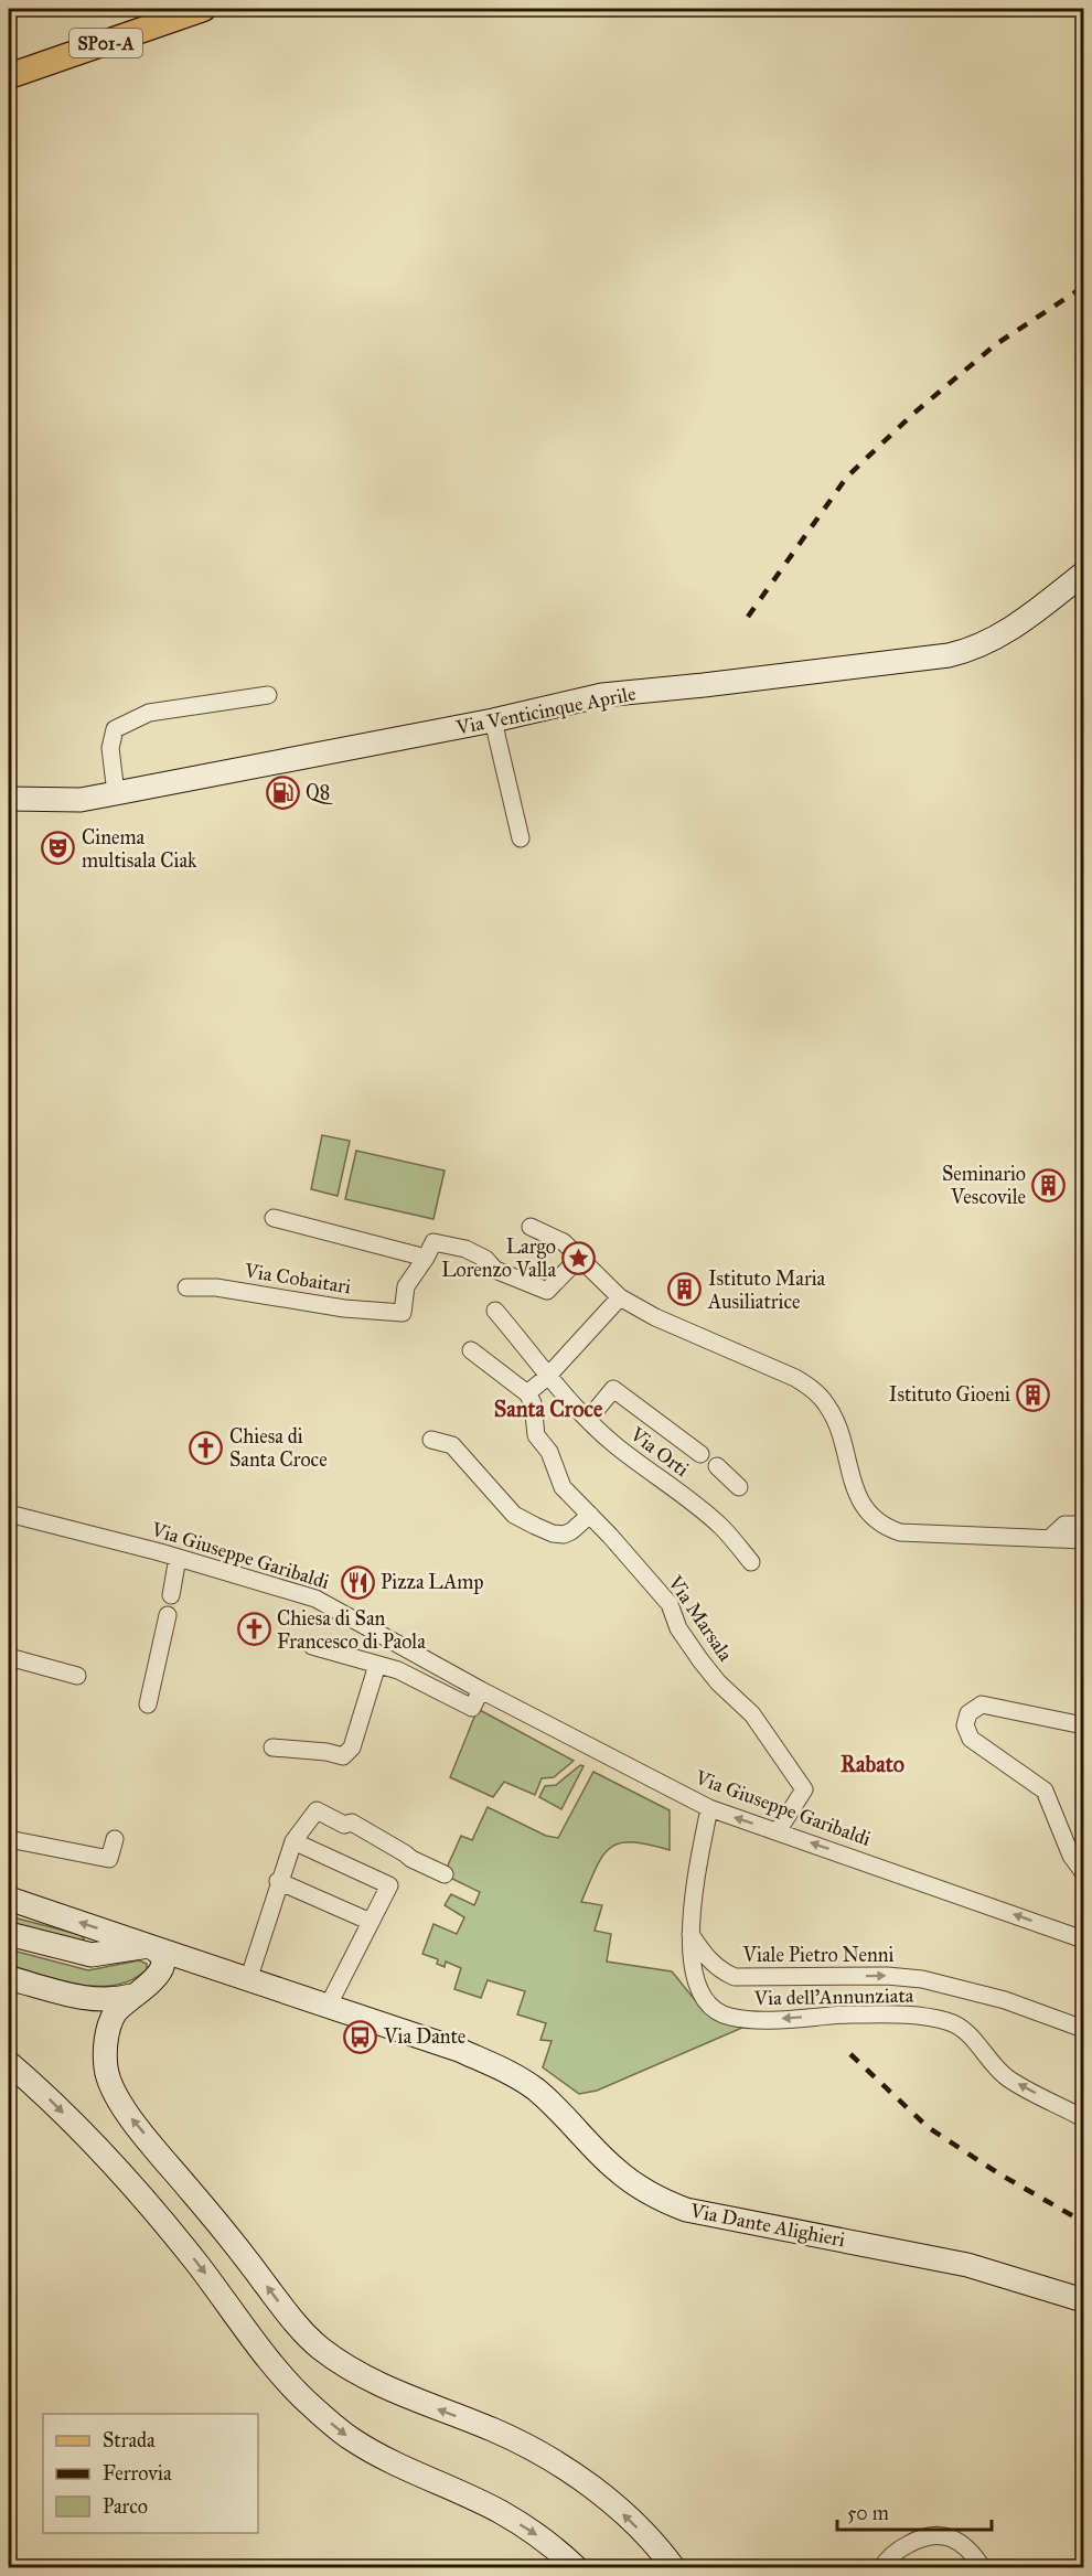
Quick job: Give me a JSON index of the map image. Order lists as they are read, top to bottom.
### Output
{
  "streets": {
    "main road": ["SP01-A", "Via Venticinque Aprile", "Via Dante Alighieri"],
    "street": [
      "Via Cobaitari",
      "Via Orti",
      "Via Giuseppe Garibaldi",
      "Via Marsala",
      "Viale Pietro Nenni",
      "Via dell'Annunziata"
    ]
  },
  "crossings": [
    ["Via Giuseppe Garibaldi", "Via Marsala"],
    ["Viale Pietro Nenni", "Via dell'Annunziata"]
  ],
  "one_way": ["Viale Pietro Nenni", "Via dell'Annunziata"],
  "districts": ["Santa Croce", "Rabato"],
  "places": {
    "fuel station": ["Q8"],
    "theatre": ["Cinema multisala Ciak"],
    "building": ["Seminario Vescovile", "Istituto Maria Ausiliatrice", "Istituto Gioeni"],
    "place": ["Largo Lorenzo Valla"],
    "church": ["Chiesa di Santa Croce", "Chiesa di San Francesco di Paola"],
    "restaurant": ["Pizza LAmp"],
    "bus stop": ["Via Dante"]
  },
  "legend": ["Strada", "Ferrovia", "Parco"],
  "scale_bar": "50 m"
}
